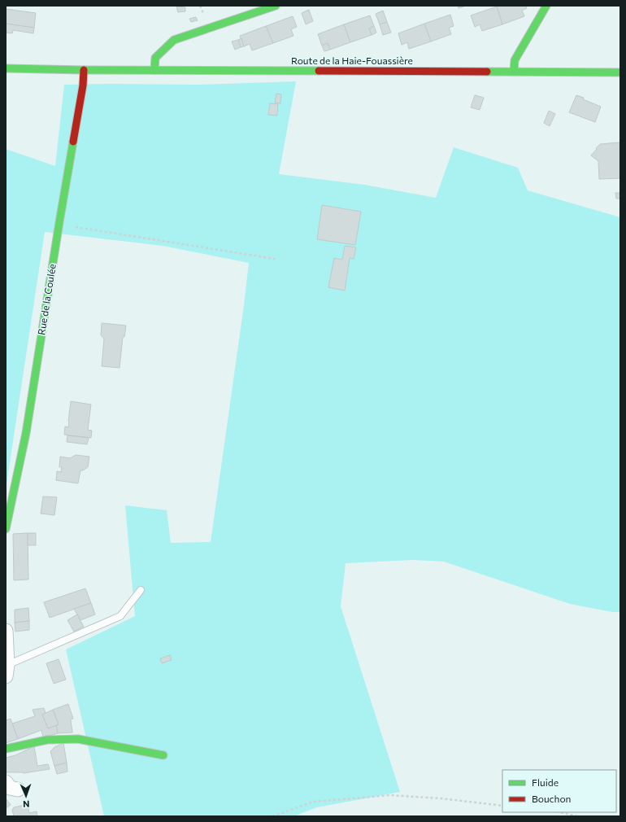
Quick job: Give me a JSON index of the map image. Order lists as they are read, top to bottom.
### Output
{
  "streets": {
    "street": ["Route de la Haie-Fouassière", "Rue de la Coulée"]
  },
  "crossings": [
    ["Route de la Haie-Fouassière", "Rue de la Coulée"]
  ],
  "legend": ["Fluide", "Bouchon"],
  "north": "bottom"
}
